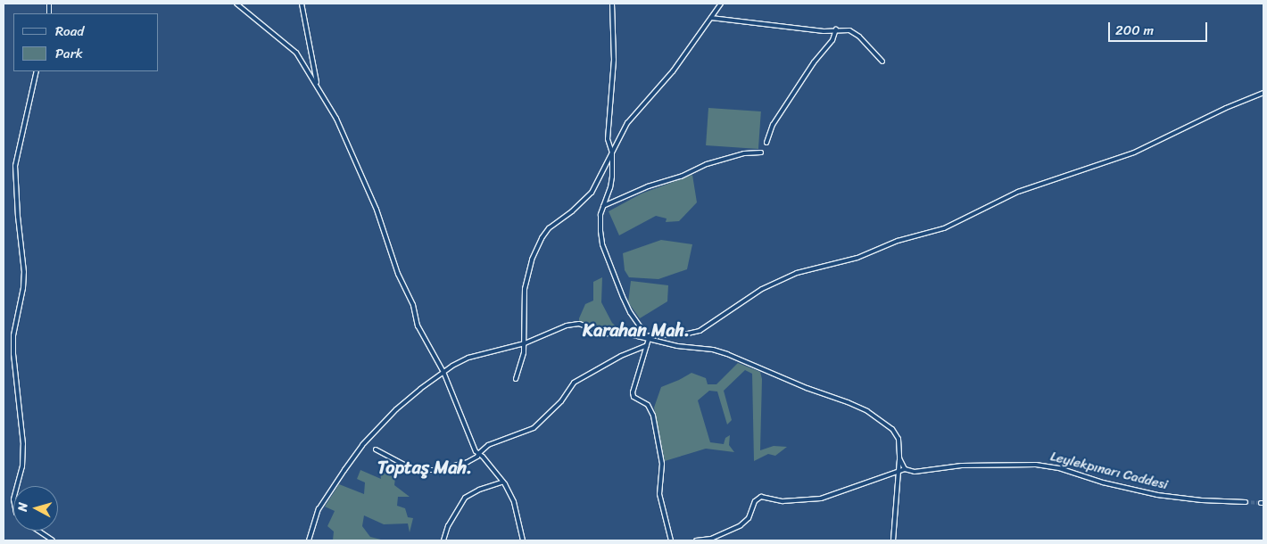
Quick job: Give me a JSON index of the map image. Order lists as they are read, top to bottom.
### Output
{
  "streets": {
    "street": ["Leylekpınarı Caddesi"]
  },
  "districts": ["Karahan Mah.", "Toptaş Mah."],
  "legend": ["Road", "Park"],
  "scale_bar": "200 m",
  "north": "left"
}
